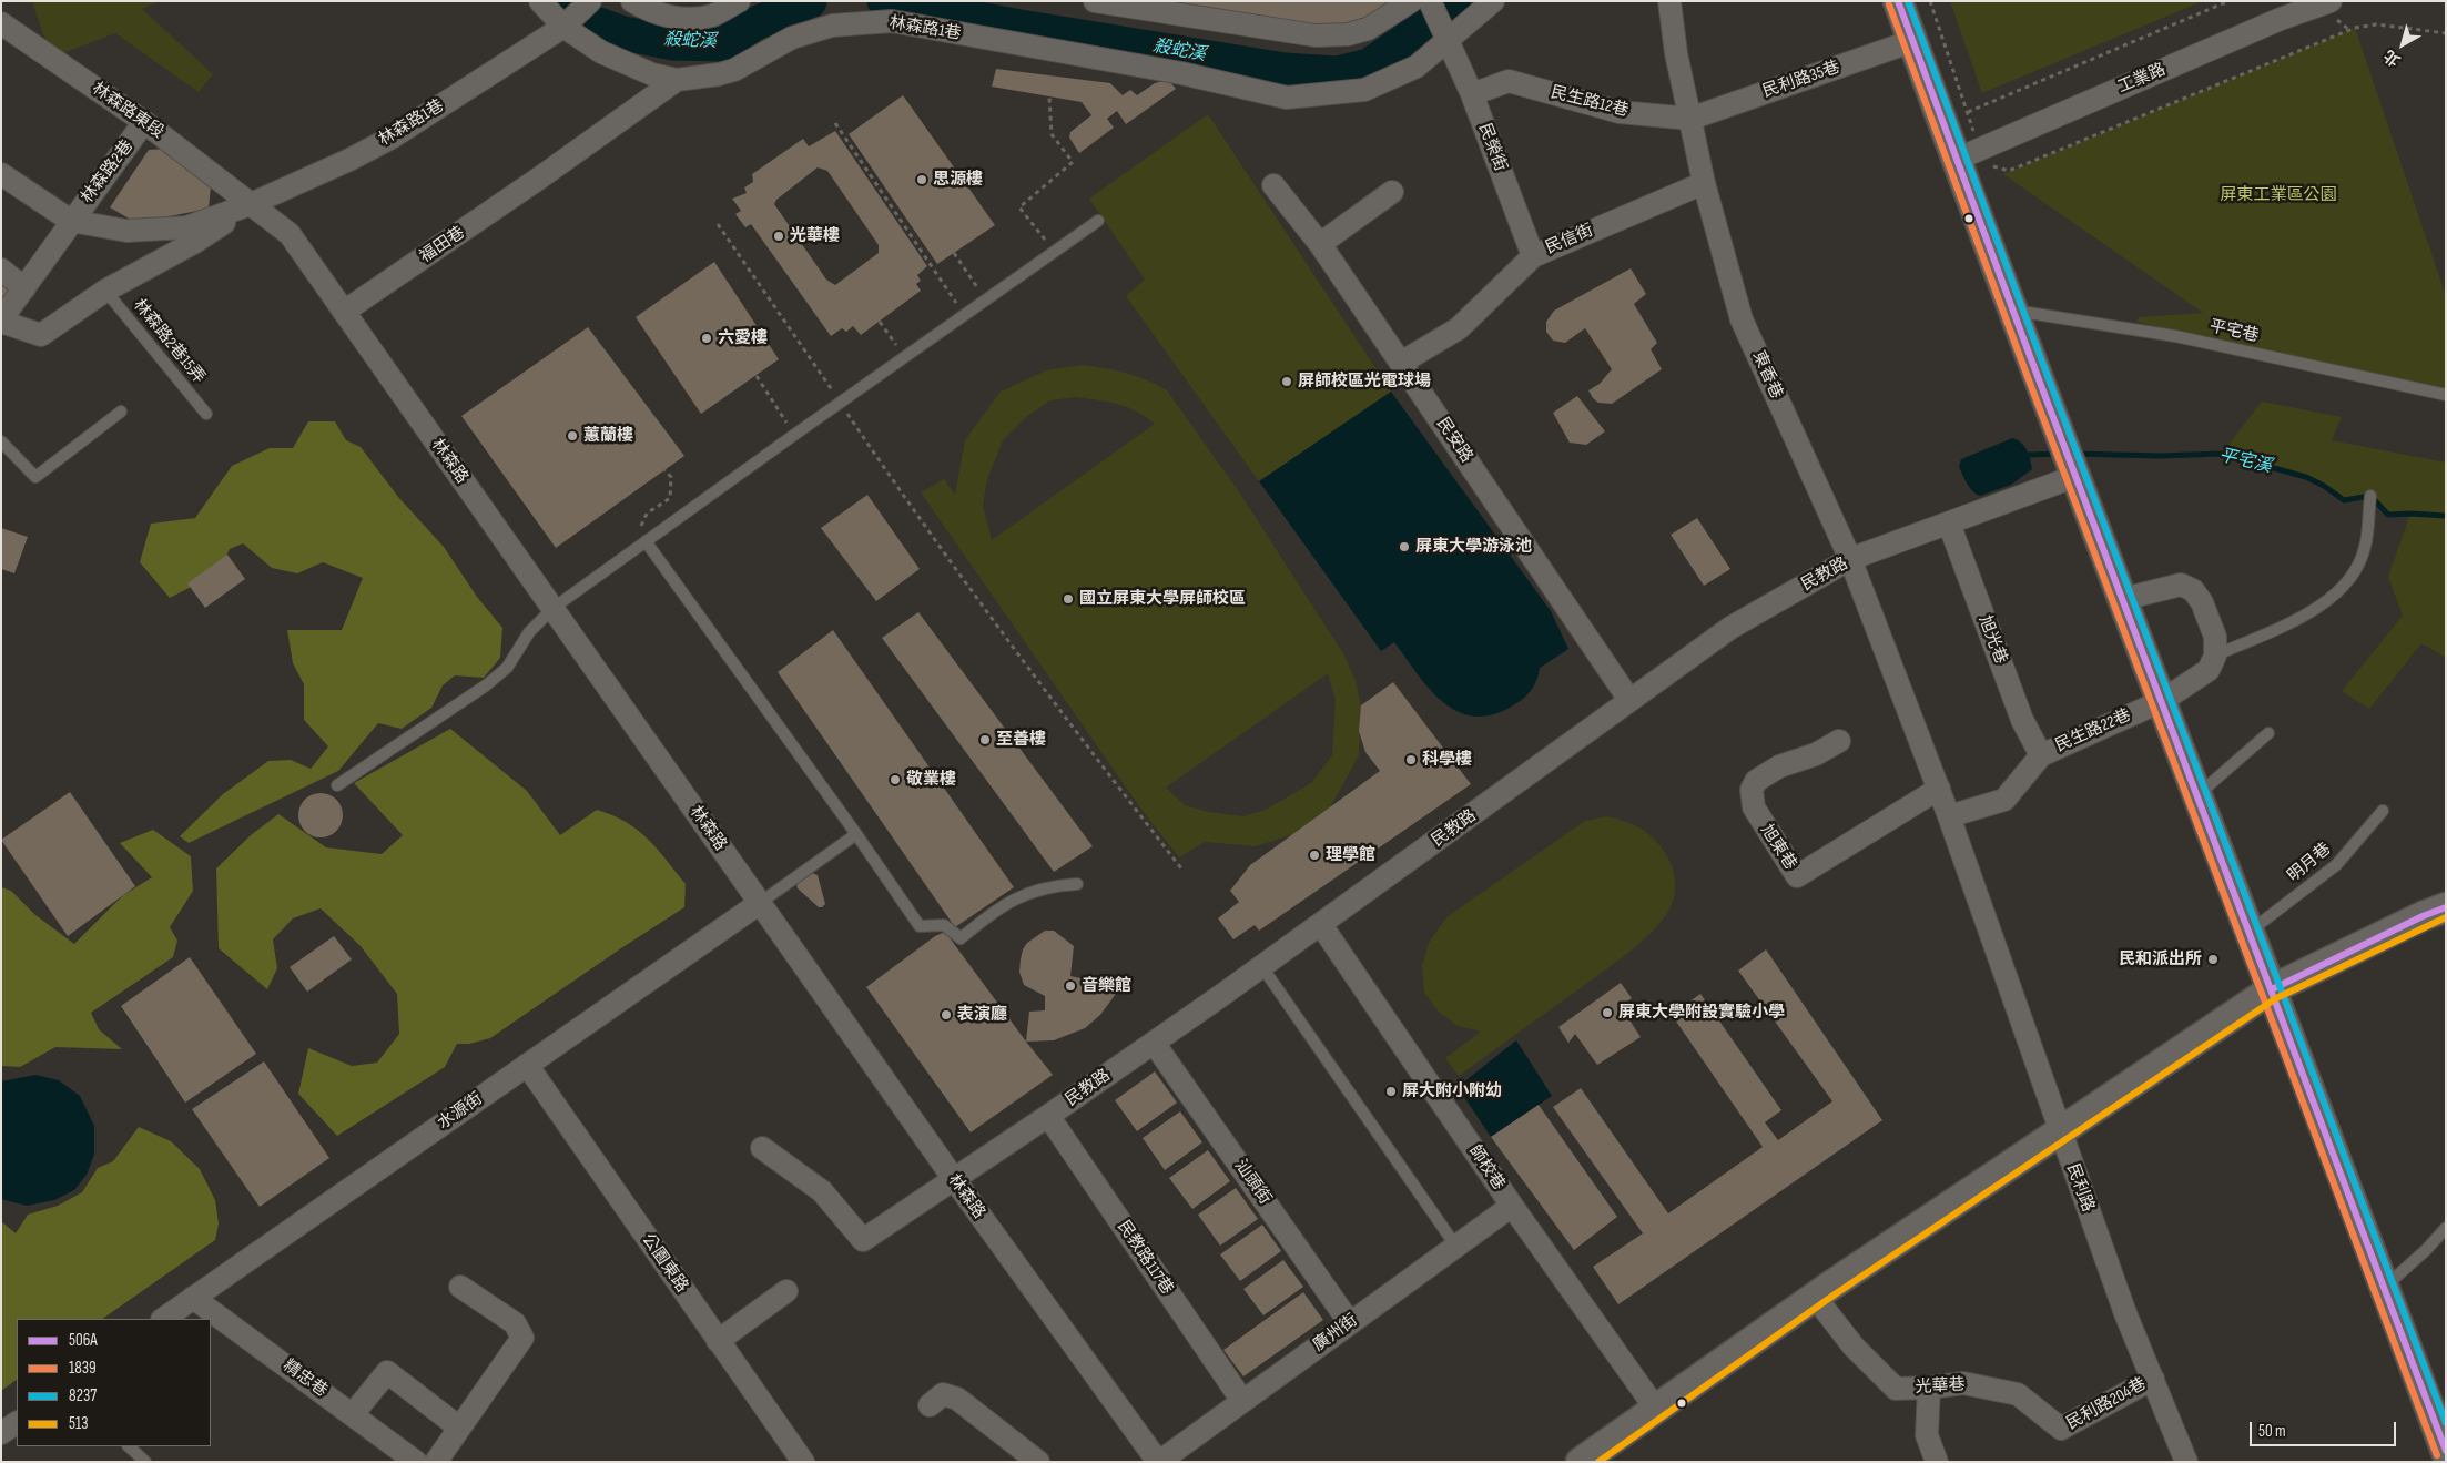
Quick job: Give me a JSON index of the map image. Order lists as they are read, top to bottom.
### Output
{
  "streets": {
    "street": [
      "林森路1巷",
      "工業路",
      "民利路35巷",
      "民生路12巷",
      "林森路東段",
      "民榮街",
      "林森路2巷",
      "民信街",
      "福田巷",
      "東香巷",
      "民安路",
      "林森路",
      "民教路",
      "旭光巷",
      "民生路22巷",
      "旭東巷",
      "水源街",
      "師校巷",
      "汕頭街",
      "民利路",
      "民教路117巷",
      "公園東路",
      "廣州街",
      "精忠巷",
      "光華巷",
      "民利路204巷"
    ],
    "lane": ["平宅巷", "林森路2巷15弄", "明月巷"]
  },
  "crossings": [
    ["林森路1巷", "林森路東段"],
    ["林森路1巷", "民榮街"],
    ["林森路1巷", "林森路2巷"],
    ["林森路1巷", "福田巷"],
    ["林森路1巷", "林森路"],
    ["民利路35巷", "民生路12巷"],
    ["民生路12巷", "民榮街"],
    ["林森路東段", "林森路2巷"],
    ["林森路東段", "林森路"],
    ["民榮街", "民信街"],
    ["林森路2巷", "林森路"],
    ["民信街", "東香巷"],
    ["民信街", "民安路"],
    ["福田巷", "林森路"],
    ["東香巷", "民教路"],
    ["民安路", "民教路"],
    ["林森路", "民教路"],
    ["林森路", "水源街"],
    ["林森路", "廣州街"],
    ["民教路", "旭光巷"],
    ["民教路", "師校巷"],
    ["民教路", "汕頭街"],
    ["民教路", "民教路117巷"],
    ["旭光巷", "民生路22巷"],
    ["水源街", "公園東路"],
    ["水源街", "精忠巷"],
    ["師校巷", "廣州街"],
    ["汕頭街", "廣州街"],
    ["民利路", "民利路204巷"],
    ["民教路117巷", "廣州街"],
    ["光華巷", "民利路204巷"]
  ],
  "water": ["殺蛇溪", "平宅溪"],
  "parks": ["屏東工業區公園"],
  "places": [
    "思源樓",
    "光華樓",
    "六愛樓",
    "屏師校區光電球場",
    "蕙蘭樓",
    "屏東大學游泳池",
    "國立屏東大學屏師校區",
    "至善樓",
    "科學樓",
    "敬業樓",
    "理學館",
    "民和派出所",
    "音樂館",
    "屏東大學附設實驗小學",
    "表演廳",
    "屏大附小附幼"
  ],
  "lines": [
    "transit line 506A",
    "transit line 8237",
    "transit line 1839",
    "transit line 513"
  ],
  "legend": [
    "506A",
    "1839",
    "8237",
    "513"
  ],
  "scale_bar": "50 m",
  "north": "bottom left"
}
